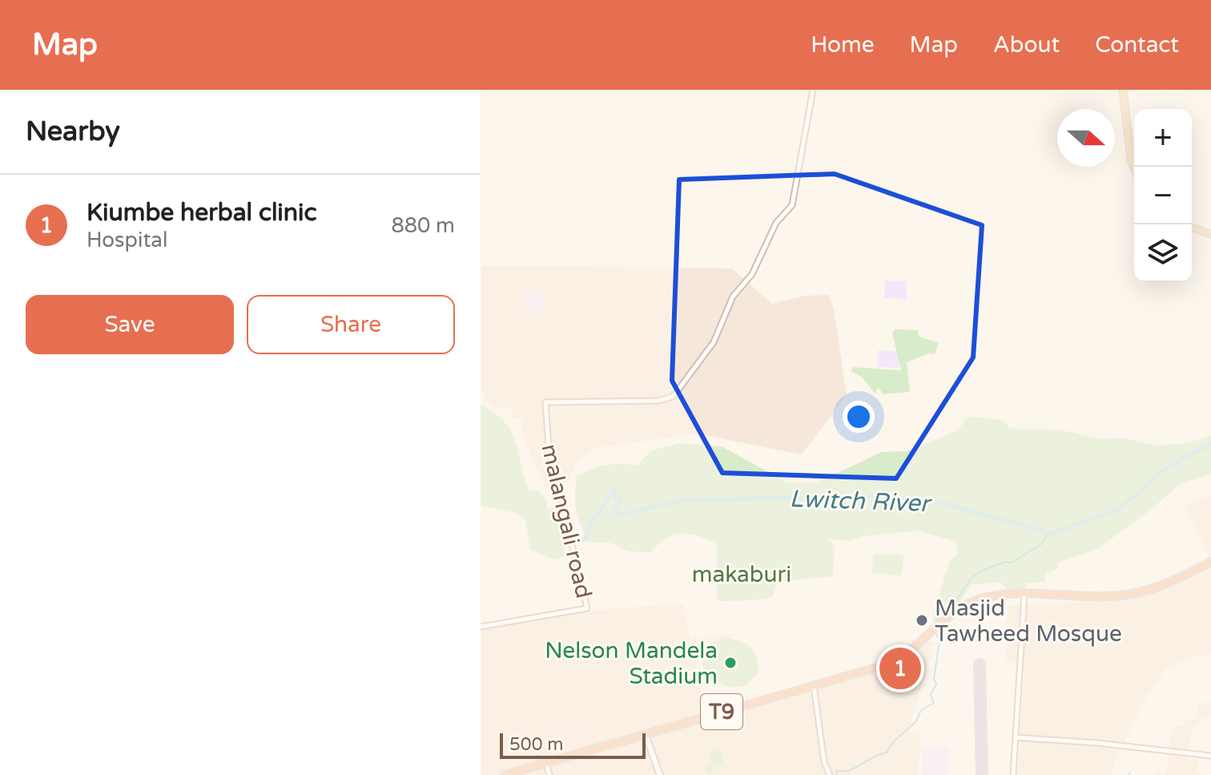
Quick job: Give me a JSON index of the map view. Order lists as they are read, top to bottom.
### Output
{
  "streets": {
    "highway": ["T9"],
    "street": ["malangali road"]
  },
  "water": ["Lwitch River"],
  "parks": ["makaburi"],
  "places": ["Masjid Tawheed Mosque", "Nelson Mandela Stadium"],
  "scale_bar": "500 m",
  "north": "right",
  "page": {
    "header": "Map",
    "nav": [
      "Home",
      "Map",
      "About",
      "Contact"
    ],
    "heading": "Nearby",
    "map_buttons": ["+", "−"],
    "list": [
      {
        "mark": "1",
        "name": "Kiumbe herbal clinic",
        "note": "Hospital",
        "value": "880 m"
      }
    ],
    "buttons": ["Save", "Share"],
    "pins": "1",
    "scale": "500 m"
  }
}
